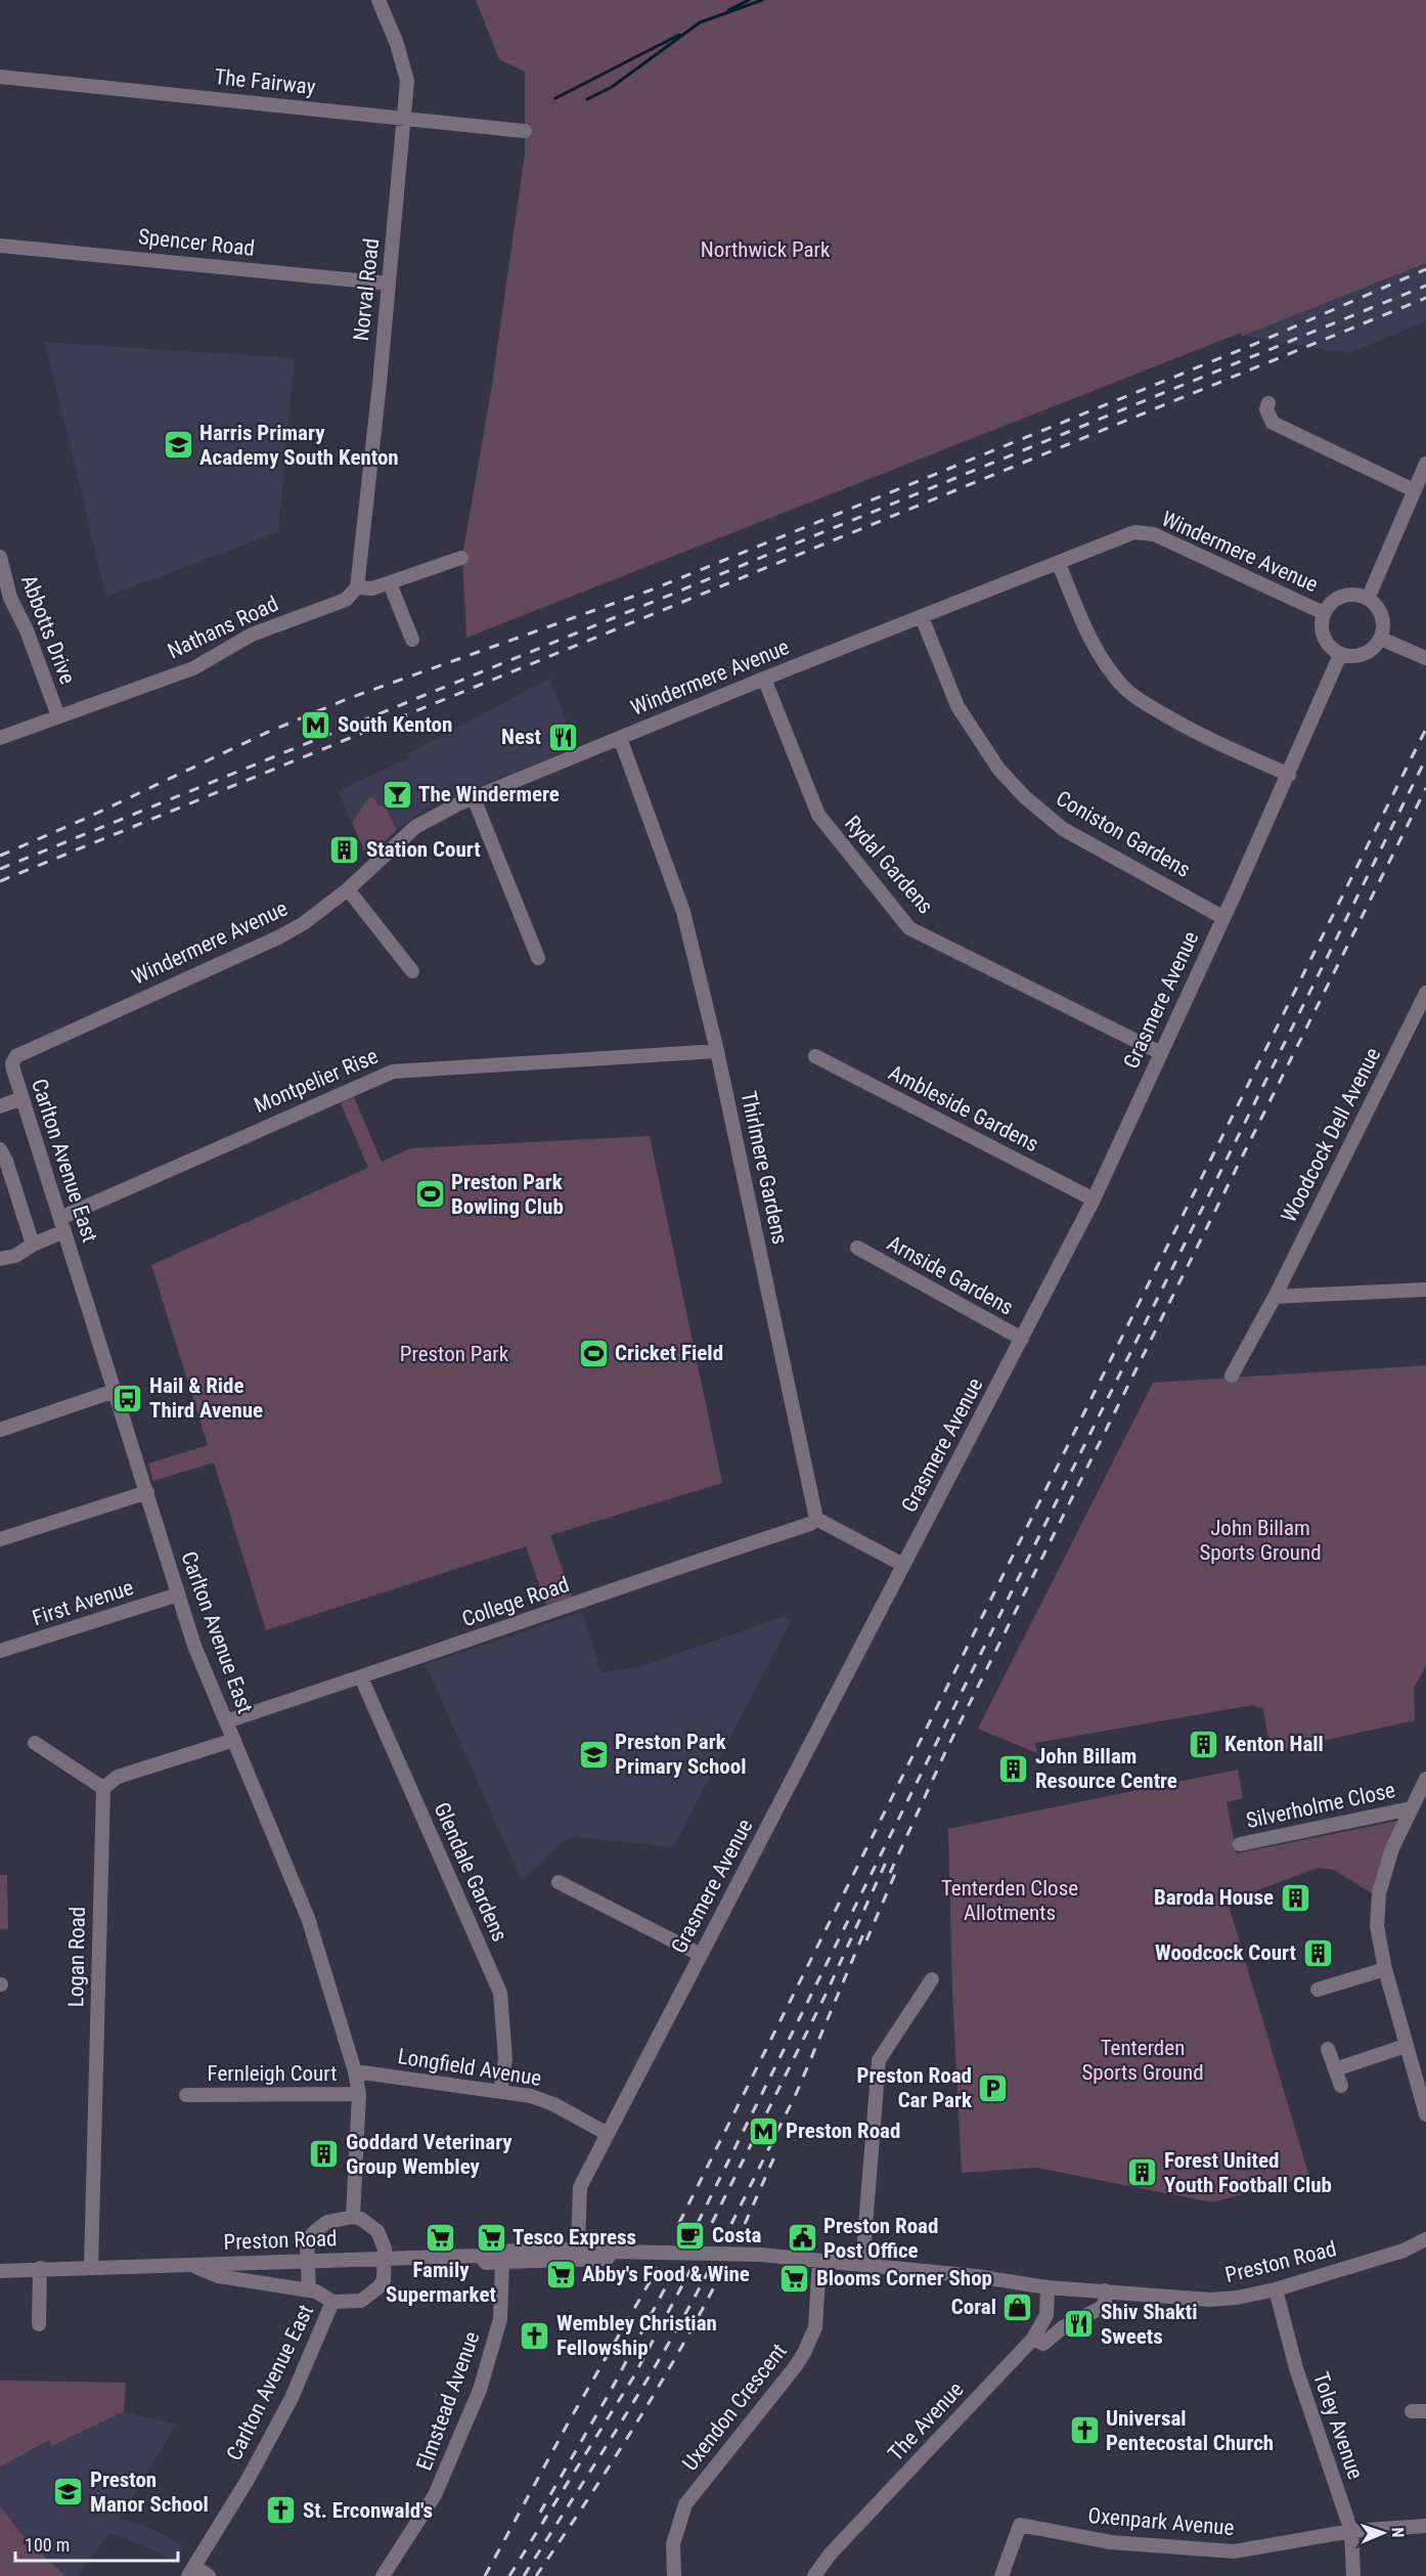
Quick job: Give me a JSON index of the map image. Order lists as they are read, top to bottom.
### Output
{
  "streets": {
    "street": [
      "The Fairway",
      "Spencer Road",
      "Norval Road",
      "Windermere Avenue",
      "Nathans Road",
      "Abbotts Drive",
      "Coniston Gardens",
      "Rydal Gardens",
      "Grasmere Avenue",
      "Montpelier Rise",
      "Ambleside Gardens",
      "Woodcock Dell Avenue",
      "Carlton Avenue East",
      "Thirlmere Gardens",
      "Arnside Gardens",
      "College Road",
      "First Avenue",
      "Silverholme Close",
      "Glendale Gardens",
      "Logan Road",
      "Longfield Avenue",
      "Fernleigh Court",
      "Preston Road",
      "Elmstead Avenue",
      "Uxendon Crescent",
      "The Avenue",
      "Toley Avenue",
      "Oxenpark Avenue"
    ]
  },
  "crossings": [
    ["The Fairway", "Norval Road"],
    ["Spencer Road", "Norval Road"],
    ["Norval Road", "Nathans Road"],
    ["Windermere Avenue", "Coniston Gardens"],
    ["Windermere Avenue", "Rydal Gardens"],
    ["Windermere Avenue", "Grasmere Avenue"],
    ["Windermere Avenue", "Carlton Avenue East"],
    ["Windermere Avenue", "Thirlmere Gardens"],
    ["Nathans Road", "Abbotts Drive"],
    ["Coniston Gardens", "Grasmere Avenue"],
    ["Rydal Gardens", "Grasmere Avenue"],
    ["Grasmere Avenue", "Ambleside Gardens"],
    ["Grasmere Avenue", "Arnside Gardens"],
    ["Grasmere Avenue", "Longfield Avenue"],
    ["Grasmere Avenue", "Preston Road"],
    ["Montpelier Rise", "Carlton Avenue East"],
    ["Montpelier Rise", "Thirlmere Gardens"],
    ["Carlton Avenue East", "College Road"],
    ["Carlton Avenue East", "First Avenue"],
    ["Carlton Avenue East", "Longfield Avenue"],
    ["Carlton Avenue East", "Fernleigh Court"],
    ["Carlton Avenue East", "Preston Road"],
    ["Thirlmere Gardens", "College Road"],
    ["College Road", "Glendale Gardens"],
    ["Glendale Gardens", "Longfield Avenue"],
    ["Logan Road", "Preston Road"],
    ["Preston Road", "Elmstead Avenue"],
    ["Preston Road", "Uxendon Crescent"],
    ["Preston Road", "The Avenue"],
    ["Preston Road", "Toley Avenue"],
    ["Toley Avenue", "Oxenpark Avenue"]
  ],
  "parks": [
    "Northwick Park",
    "Preston Park",
    "John Billam Sports Ground",
    "Tenterden Close Allotments",
    "Tenterden Sports Ground"
  ],
  "places": {
    "school or university": ["Harris Primary Academy South Kenton", "Preston Park Primary School", "Preston Manor School"],
    "metro station": ["South Kenton", "Preston Road"],
    "restaurant": ["Nest", "Shiv Shakti Sweets"],
    "bar": ["The Windermere"],
    "building": [
      "Station Court",
      "Kenton Hall",
      "John Billam Resource Centre",
      "Baroda House",
      "Woodcock Court",
      "Goddard Veterinary Group Wembley",
      "Forest United Youth Football Club"
    ],
    "sports": ["Preston Park Bowling Club", "Cricket Field"],
    "bus stop": ["Hail & Ride Third Avenue"],
    "parking": ["Preston Road Car Park"],
    "cafe": ["Costa"],
    "supermarket": [
      "Tesco Express",
      "Family Supermarket",
      "Abby's Food & Wine",
      "Blooms Corner Shop"
    ],
    "public building": ["Preston Road Post Office"],
    "shop": ["Coral"],
    "church": ["Wembley Christian Fellowship", "Universal Pentecostal Church", "St. Erconwald's"]
  },
  "scale_bar": "100 m",
  "north": "right"
}
